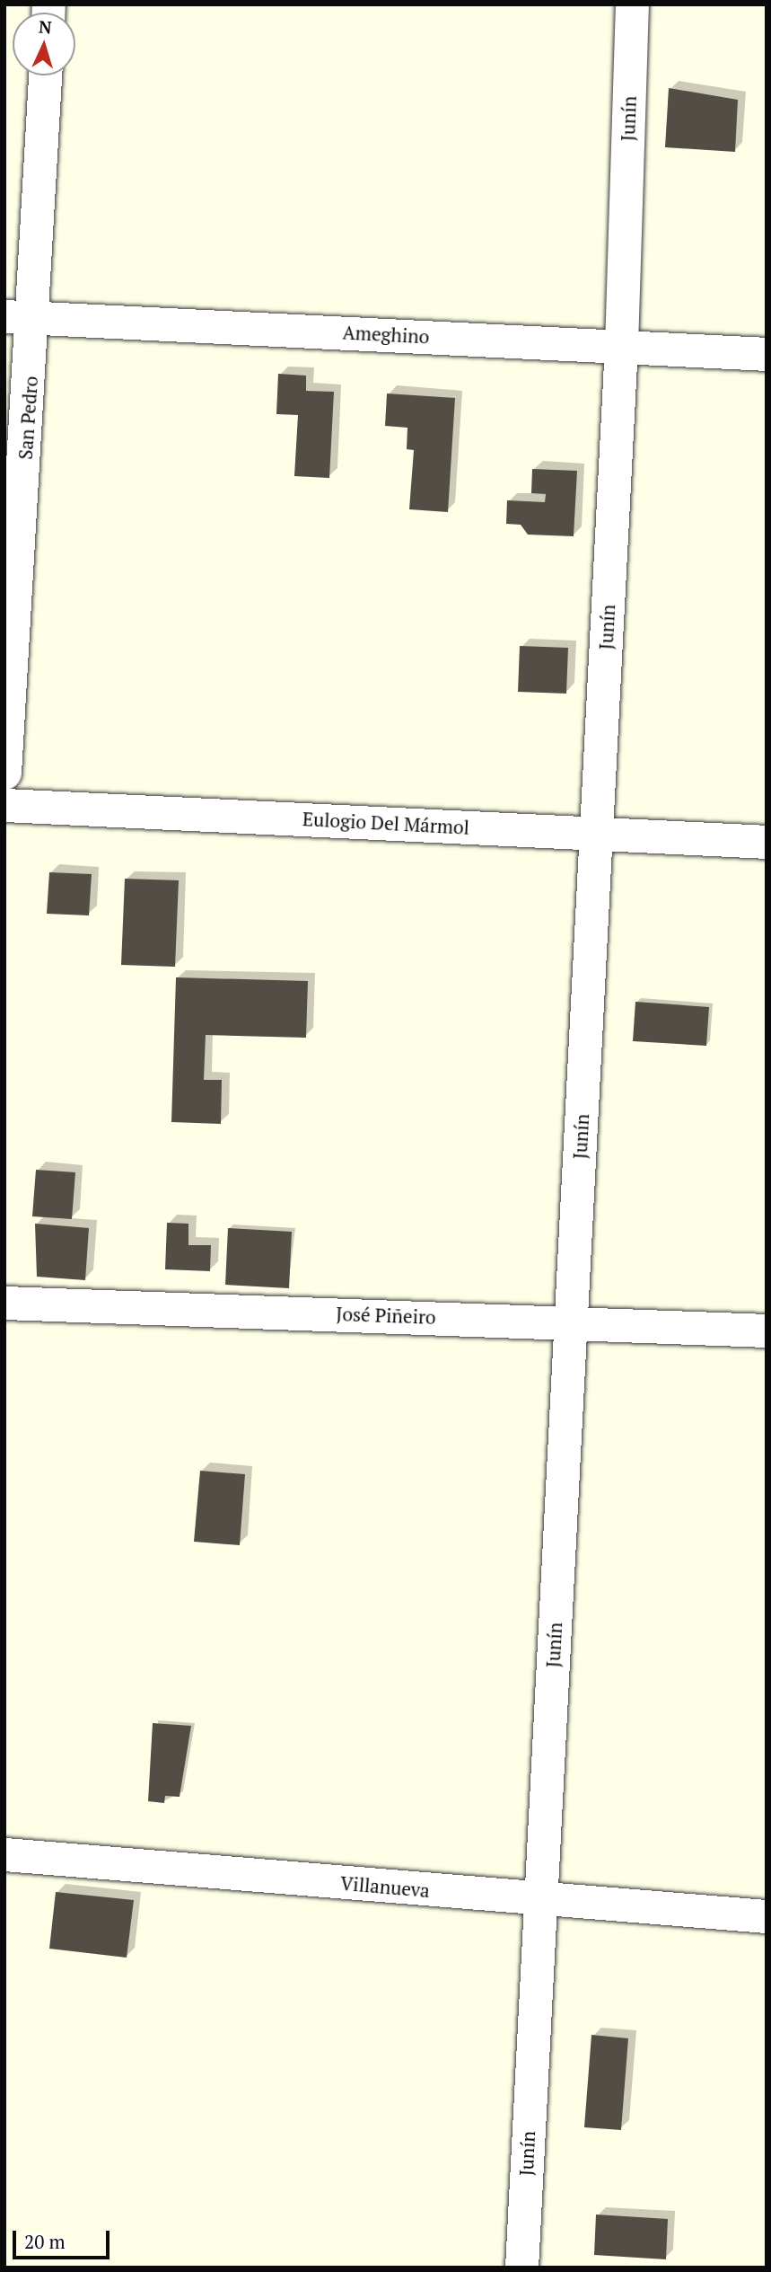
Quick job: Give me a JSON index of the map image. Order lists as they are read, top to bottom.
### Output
{
  "streets": {
    "street": [
      "Junín",
      "Ameghino",
      "San Pedro",
      "Eulogio Del Mármol",
      "José Piñeiro",
      "Villanueva"
    ]
  },
  "crossings": [
    ["Junín", "Ameghino"],
    ["Junín", "Eulogio Del Mármol"],
    ["Junín", "José Piñeiro"],
    ["Junín", "Villanueva"],
    ["Ameghino", "San Pedro"]
  ],
  "scale_bar": "20 m",
  "north": "top"
}
